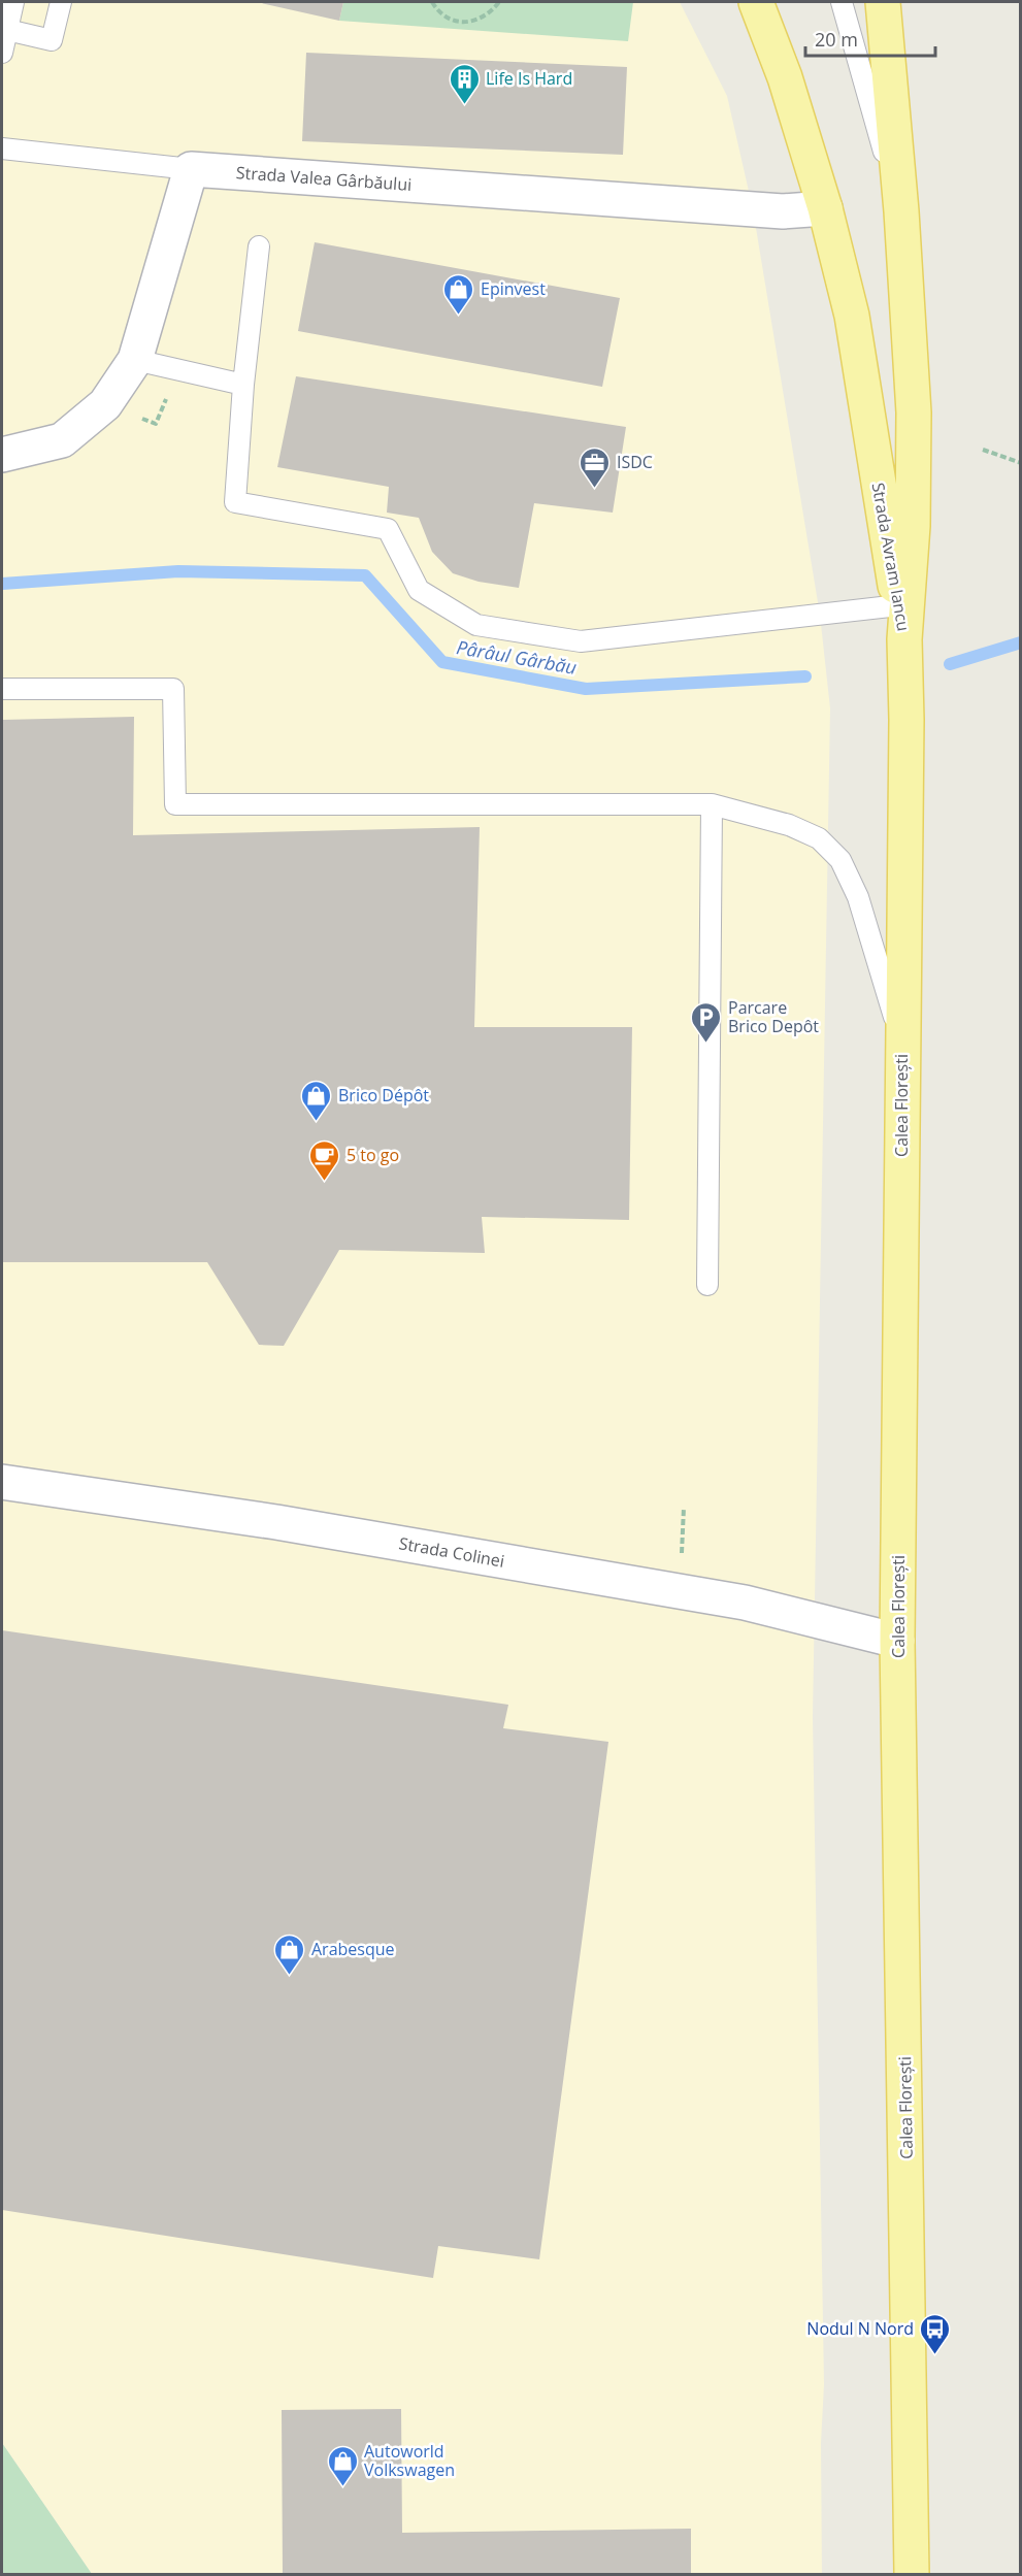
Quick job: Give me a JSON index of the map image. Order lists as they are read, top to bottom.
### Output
{
  "streets": {
    "main road": ["Strada Avram Iancu", "Calea Florești"],
    "street": ["Strada Valea Gârbăului", "Strada Colinei"]
  },
  "crossings": [
    ["Strada Valea Gârbăului", "Strada Avram Iancu"],
    ["Strada Avram Iancu", "Calea Florești"],
    ["Calea Florești", "Strada Colinei"]
  ],
  "water": ["Pârâul Gârbău"],
  "places": {
    "building": ["Life Is Hard"],
    "shop": [
      "Epinvest",
      "Brico Dépôt",
      "Arabesque",
      "Autoworld Volkswagen"
    ],
    "office": ["ISDC"],
    "parking": ["Parcare Brico Depôt"],
    "cafe": ["5 to go"],
    "bus stop": ["Nodul N Nord"]
  },
  "scale_bar": "20 m"
}
